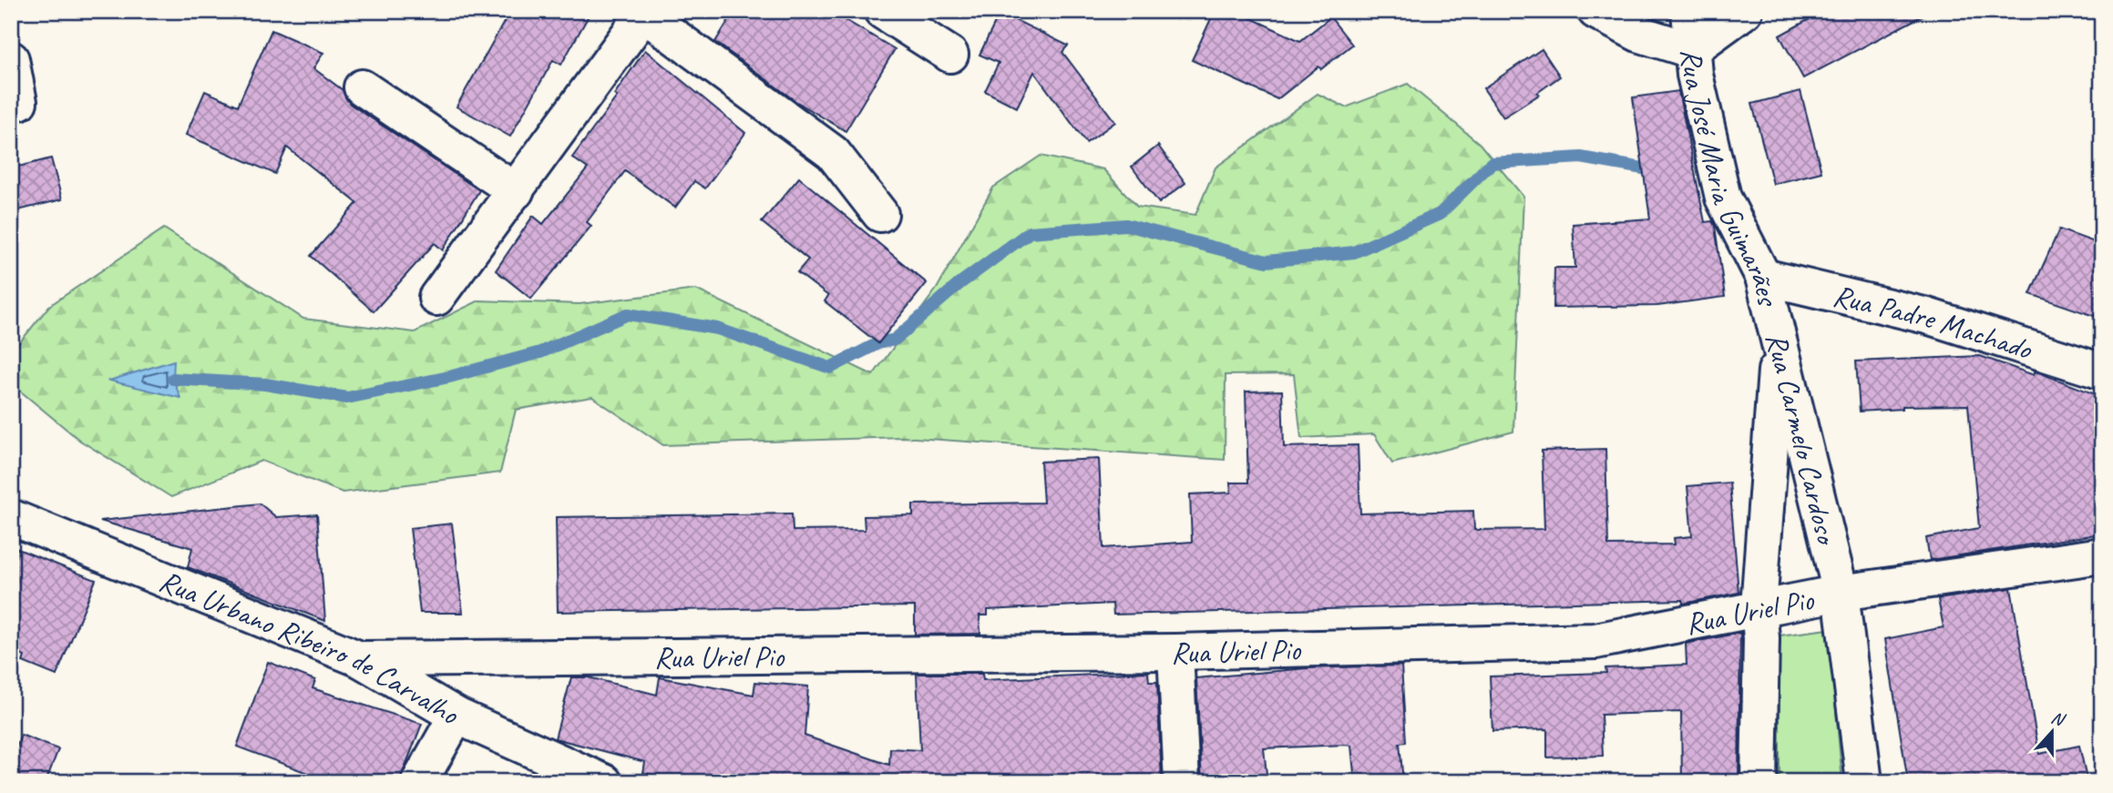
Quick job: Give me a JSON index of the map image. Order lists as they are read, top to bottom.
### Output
{
  "streets": {
    "street": [
      "Rua José Maria Guimarães",
      "Rua Padre Machado",
      "Rua Carmelo Cardoso",
      "Rua Uriel Pio",
      "Rua Urbano Ribeiro de Carvalho"
    ]
  },
  "crossings": [
    ["Rua José Maria Guimarães", "Rua Padre Machado"],
    ["Rua José Maria Guimarães", "Rua Carmelo Cardoso"],
    ["Rua Carmelo Cardoso", "Rua Uriel Pio"],
    ["Rua Uriel Pio", "Rua Urbano Ribeiro de Carvalho"]
  ],
  "north": "top"
}
